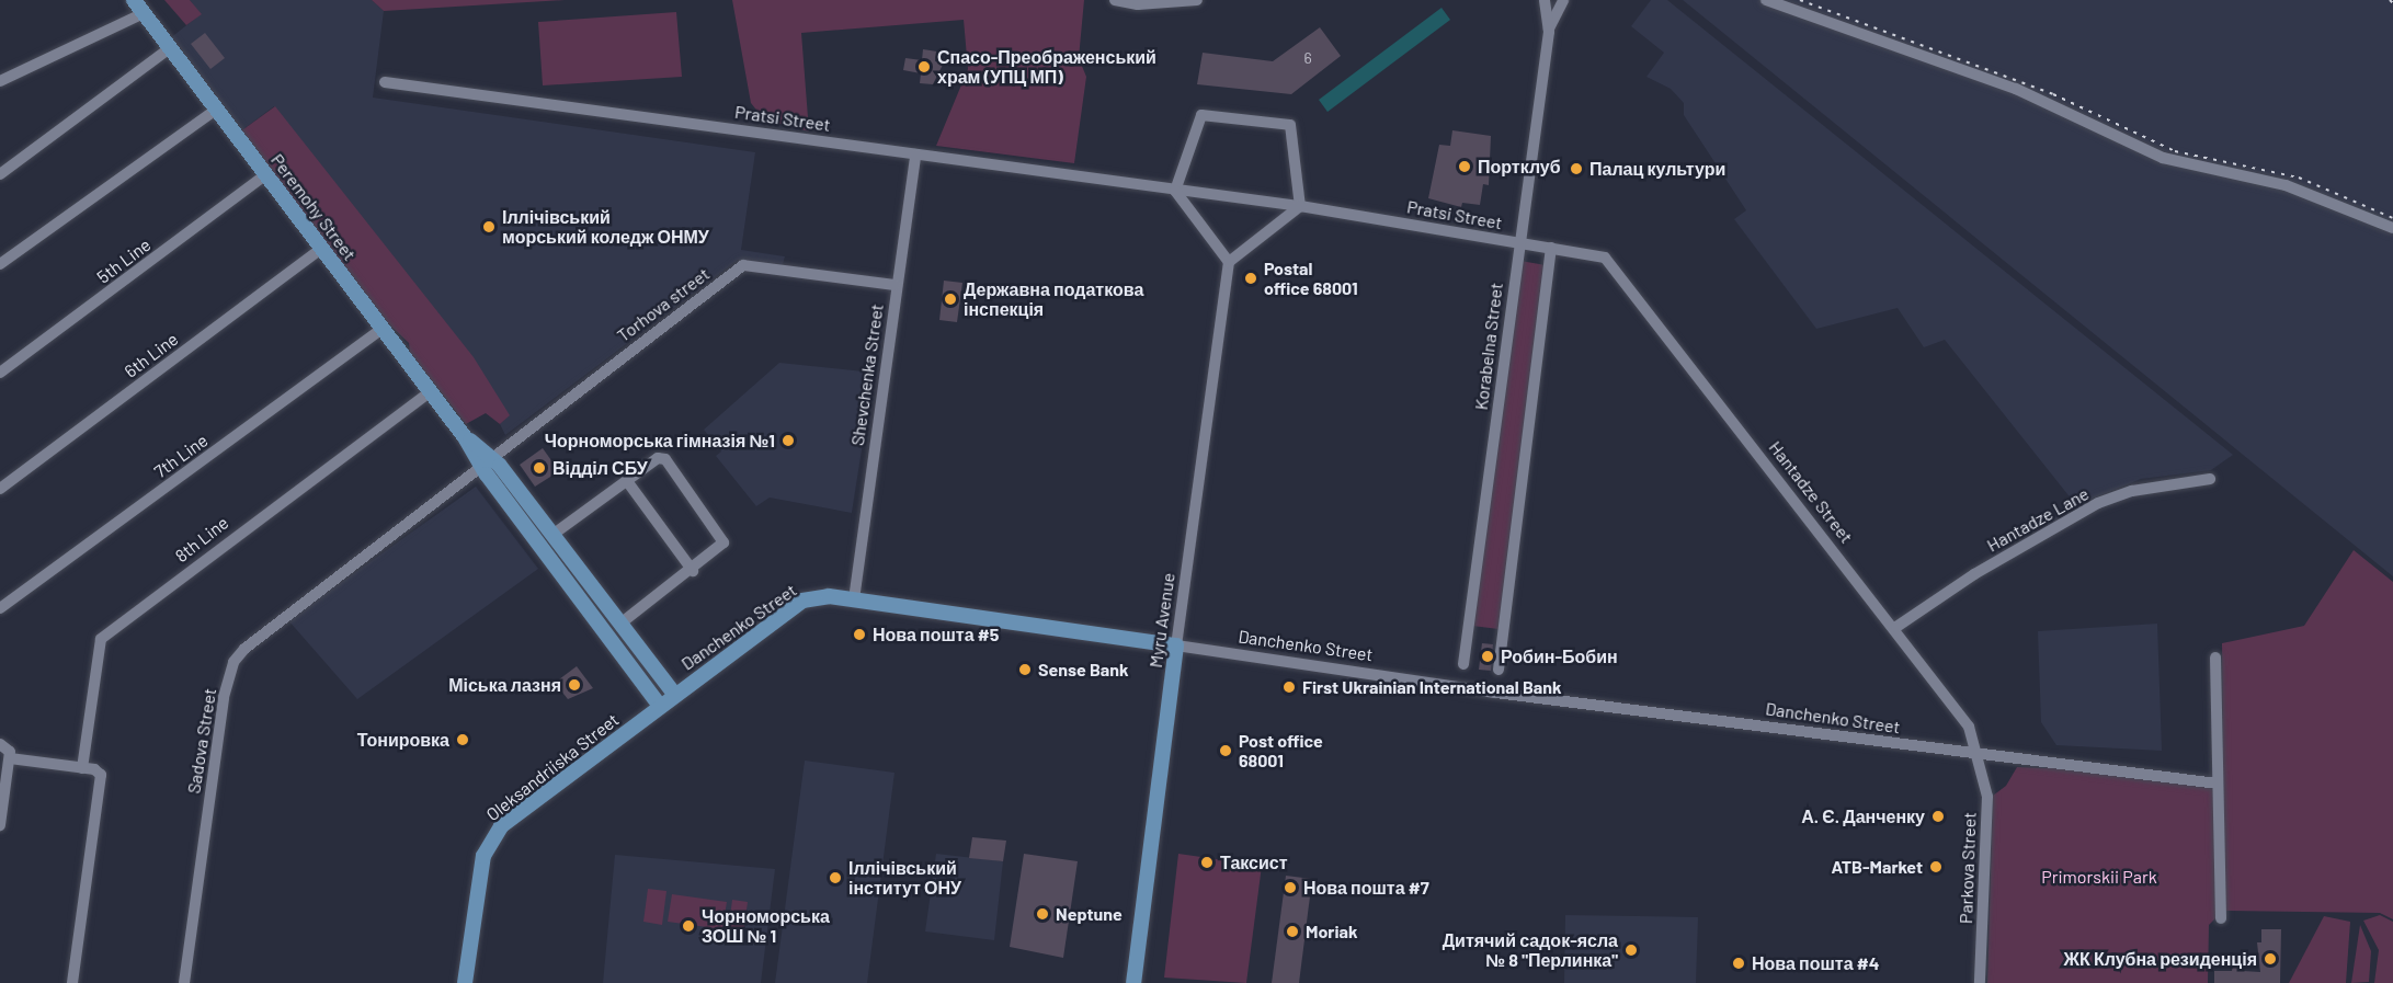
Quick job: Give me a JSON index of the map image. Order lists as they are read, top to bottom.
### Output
{
  "streets": {
    "main road": [
      "Peremohy Street",
      "Myru Avenue",
      "Danchenko Street",
      "Oleksandriiska Street"
    ],
    "street": [
      "Pratsi Street",
      "5th Line",
      "Torhova street",
      "Korabelna Street",
      "6th Line",
      "Shevchenka Street",
      "7th Line",
      "Hantadze Street",
      "Hantadze Lane",
      "8th Line",
      "Sadova Street",
      "Parkova Street"
    ]
  },
  "crossings": [
    ["Pratsi Street", "Korabelna Street"],
    ["Pratsi Street", "Shevchenka Street"],
    ["Pratsi Street", "Hantadze Street"],
    ["Peremohy Street", "5th Line"],
    ["Peremohy Street", "Torhova street"],
    ["Peremohy Street", "6th Line"],
    ["Peremohy Street", "7th Line"],
    ["Peremohy Street", "8th Line"],
    ["Peremohy Street", "Danchenko Street"],
    ["Peremohy Street", "Sadova Street"],
    ["Peremohy Street", "Oleksandriiska Street"],
    ["Torhova street", "Shevchenka Street"],
    ["Torhova street", "Sadova Street"],
    ["Shevchenka Street", "Danchenko Street"],
    ["Hantadze Street", "Hantadze Lane"],
    ["Hantadze Street", "Danchenko Street"],
    ["Hantadze Street", "Parkova Street"],
    ["Myru Avenue", "Danchenko Street"],
    ["Danchenko Street", "Oleksandriiska Street"],
    ["Danchenko Street", "Parkova Street"]
  ],
  "parks": ["Primorskii Park"],
  "places": [
    "Спасо-Преображенський храм (УПЦ МП)",
    "Портклуб",
    "Палац культури",
    "Іллічівський морський коледж ОНМУ",
    "Postal office 68001",
    "Державна податкова інспекція",
    "Чорноморська гімназія №1",
    "Відділ СБУ",
    "Нова пошта #5",
    "Робин-Бобин",
    "Sense Bank",
    "Міська лазня",
    "First Ukrainian International Bank",
    "Тонировка",
    "Post office 68001",
    "А. Є. Данченку",
    "Таксист",
    "ATB-Market",
    "Іллічівський інститут ОНУ",
    "Нова пошта #7",
    "Neptune",
    "Чорноморська ЗОШ № 1",
    "Moriak",
    "Дитячий садок-ясла № 8 \"Перлинка\"",
    "ЖК Клубна резиденція",
    "Нова пошта #4"
  ],
  "house_numbers": ["6"]
}
